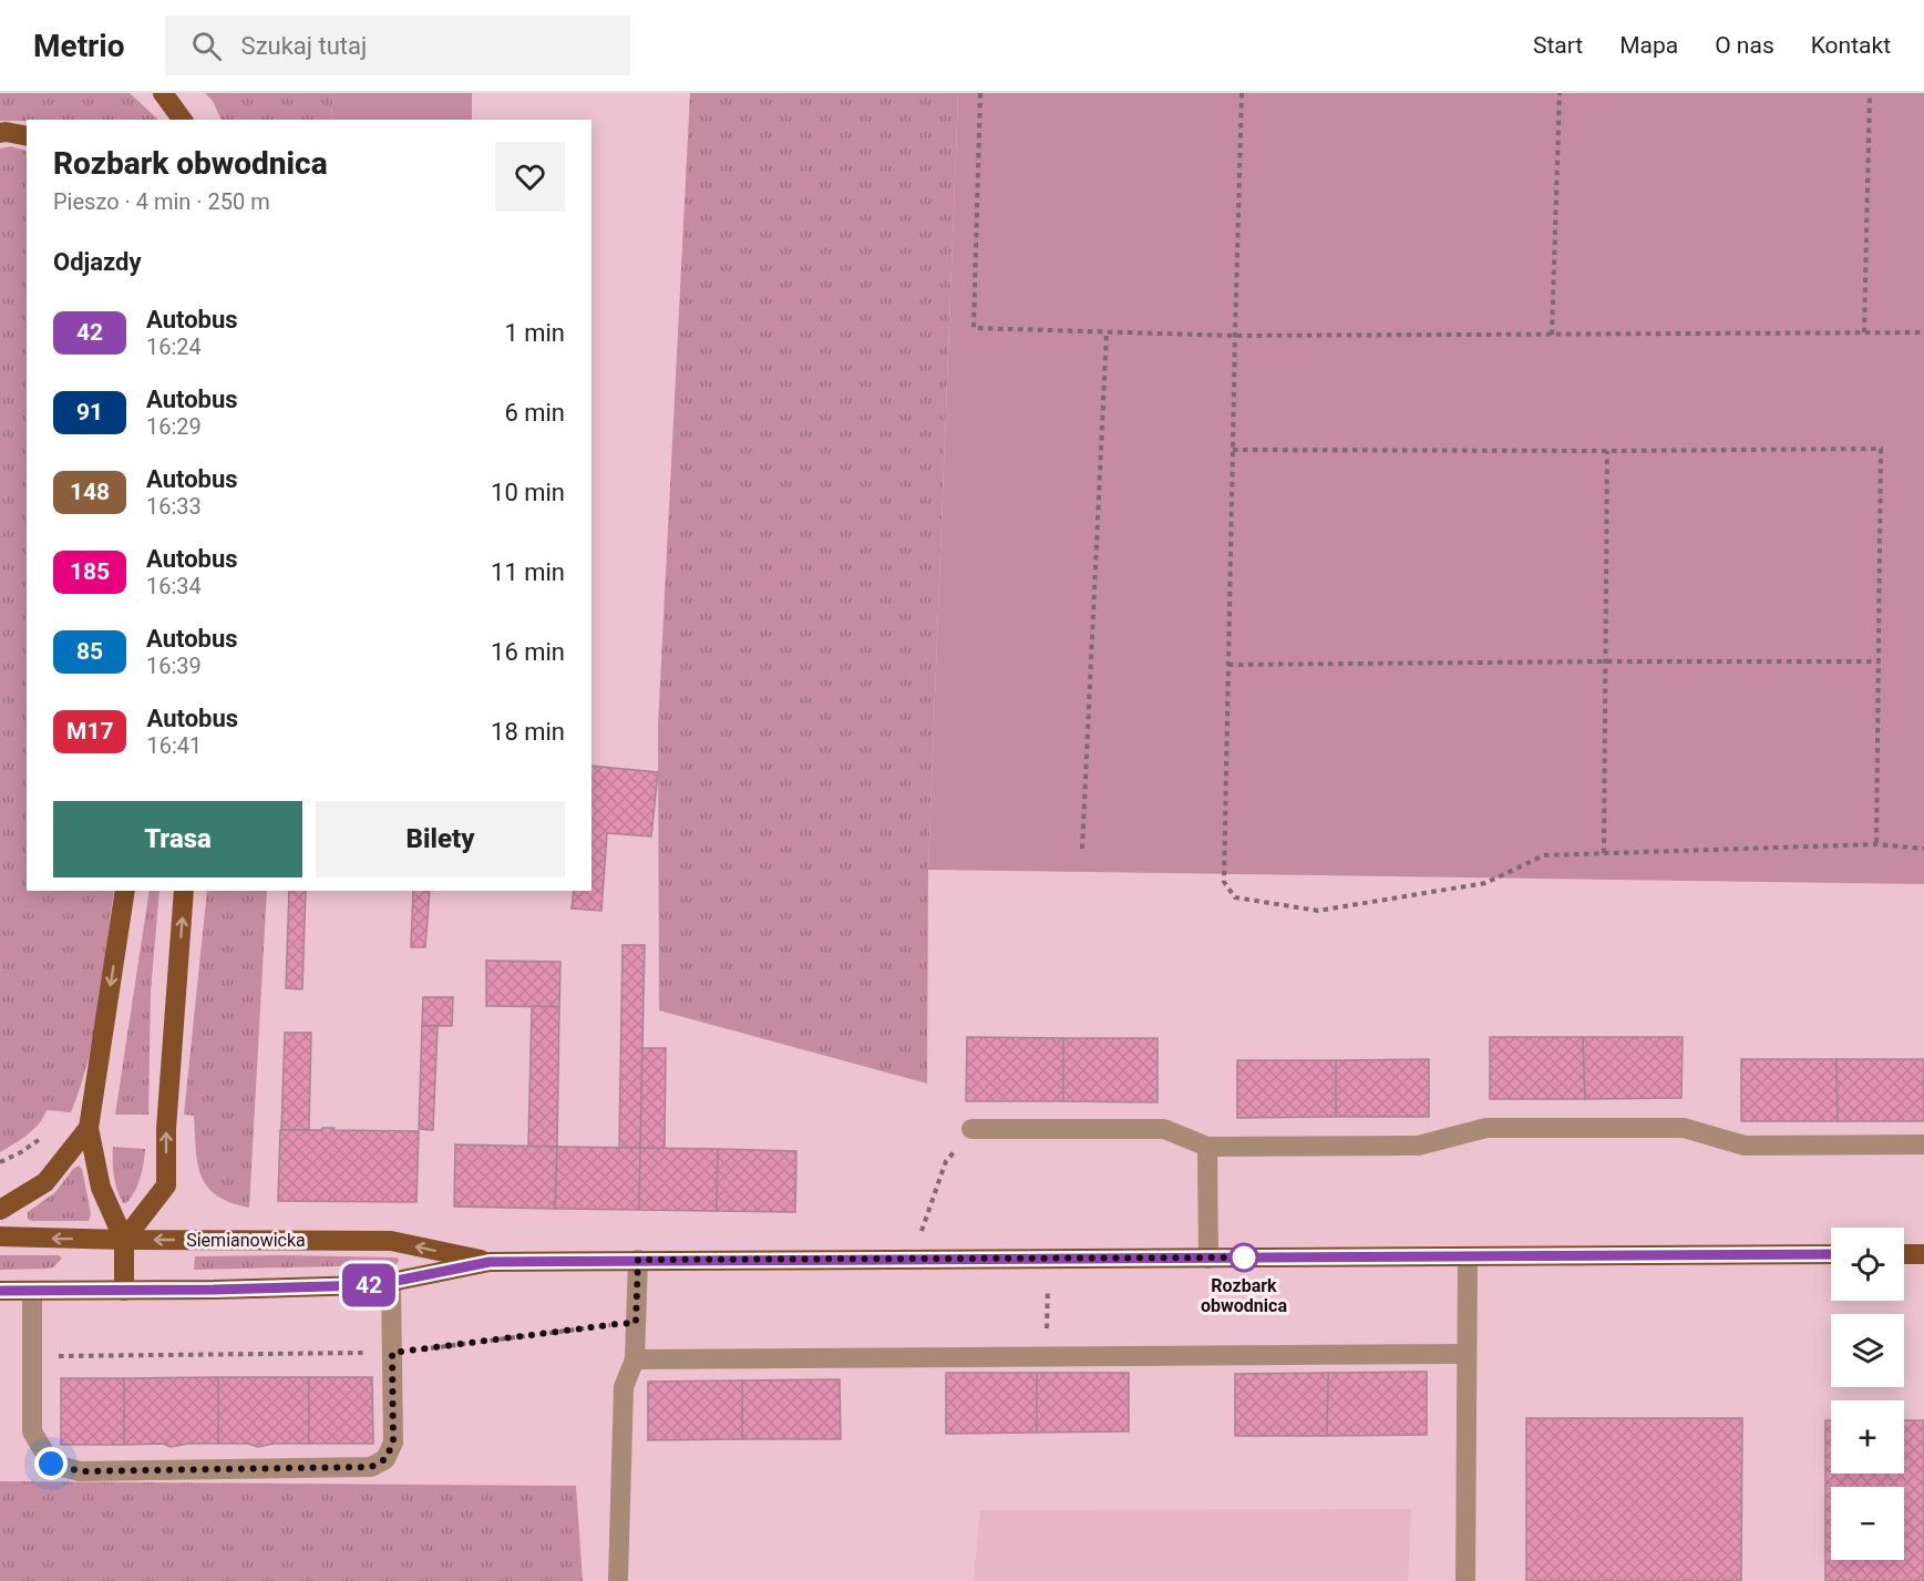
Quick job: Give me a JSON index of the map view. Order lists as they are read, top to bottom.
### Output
{
  "streets": {
    "main road": ["Siemianowicka"]
  },
  "places": ["Rozbark obwodnica"],
  "lines": ["bus line 42"],
  "page": {
    "header": "Metrio",
    "search": "Szukaj tutaj",
    "nav": [
      "Start",
      "Mapa",
      "O nas",
      "Kontakt"
    ],
    "on_map": "42",
    "heading": [
      ["Rozbark obwodnica", "Pieszo · 4 min · 250 m"],
      "Odjazdy"
    ],
    "list": [
      {
        "mark": "42",
        "name": "Autobus",
        "note": "16:24",
        "value": "1 min"
      },
      {
        "mark": "91",
        "name": "Autobus",
        "note": "16:29",
        "value": "6 min"
      },
      {
        "mark": "148",
        "name": "Autobus",
        "note": "16:33",
        "value": "10 min"
      },
      {
        "mark": "185",
        "name": "Autobus",
        "note": "16:34",
        "value": "11 min"
      },
      {
        "mark": "85",
        "name": "Autobus",
        "note": "16:39",
        "value": "16 min"
      },
      {
        "mark": "M17",
        "name": "Autobus",
        "note": "16:41",
        "value": "18 min"
      }
    ],
    "buttons": ["Trasa", "Bilety"],
    "map_buttons": ["+", "−"]
  }
}
